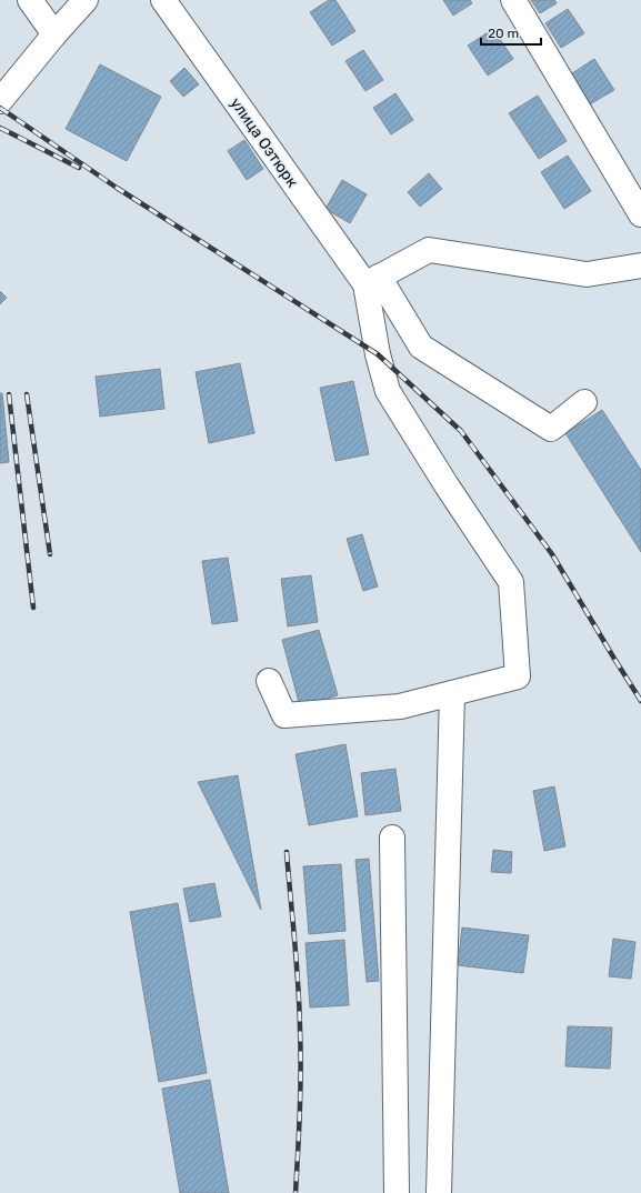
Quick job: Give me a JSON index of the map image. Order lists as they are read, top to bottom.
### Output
{
  "streets": {
    "street": ["улица Озтюрк"]
  },
  "scale_bar": "20 m"
}
